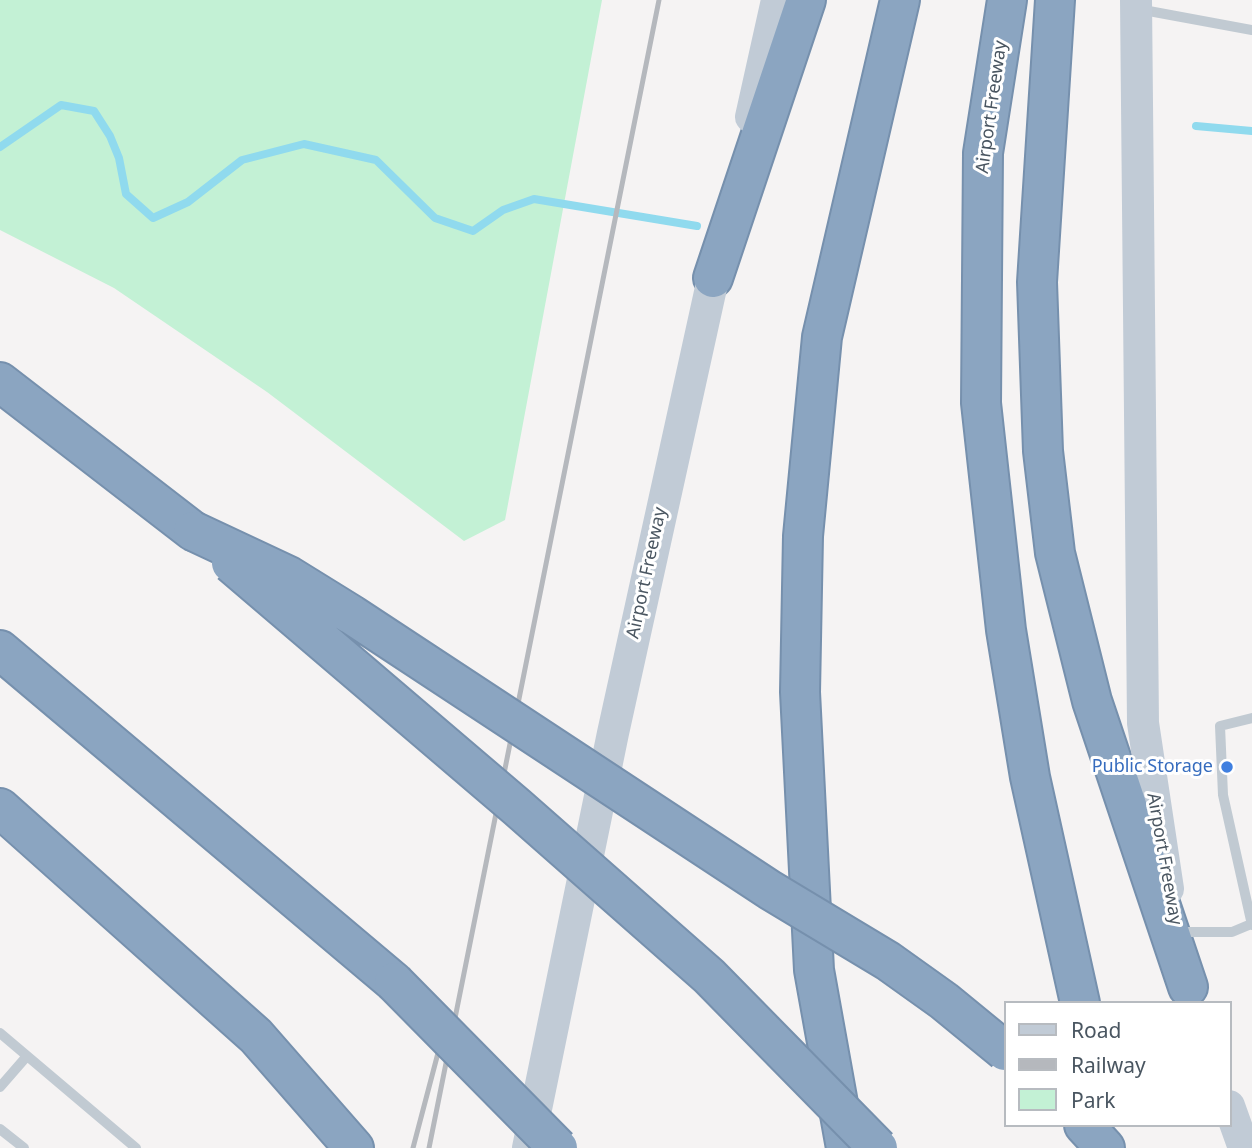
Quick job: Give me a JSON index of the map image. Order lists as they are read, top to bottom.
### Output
{
  "streets": {
    "highway": ["Airport Freeway"]
  },
  "places": ["Public Storage"],
  "legend": ["Road", "Railway", "Park"]
}
